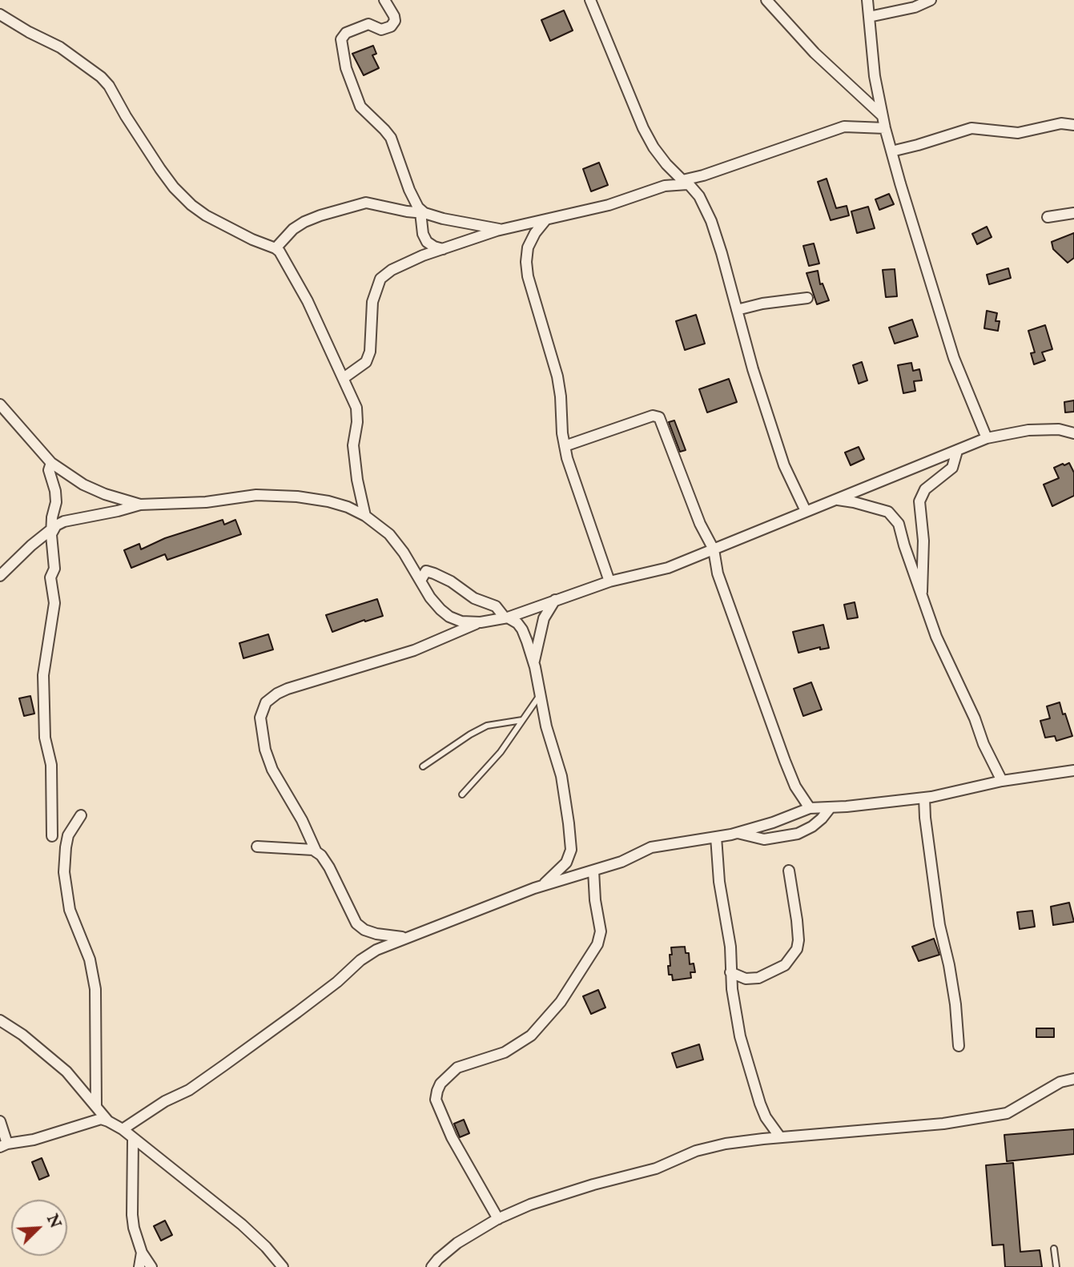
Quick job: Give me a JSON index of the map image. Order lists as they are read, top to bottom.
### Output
{
  "north": "top right"
}
